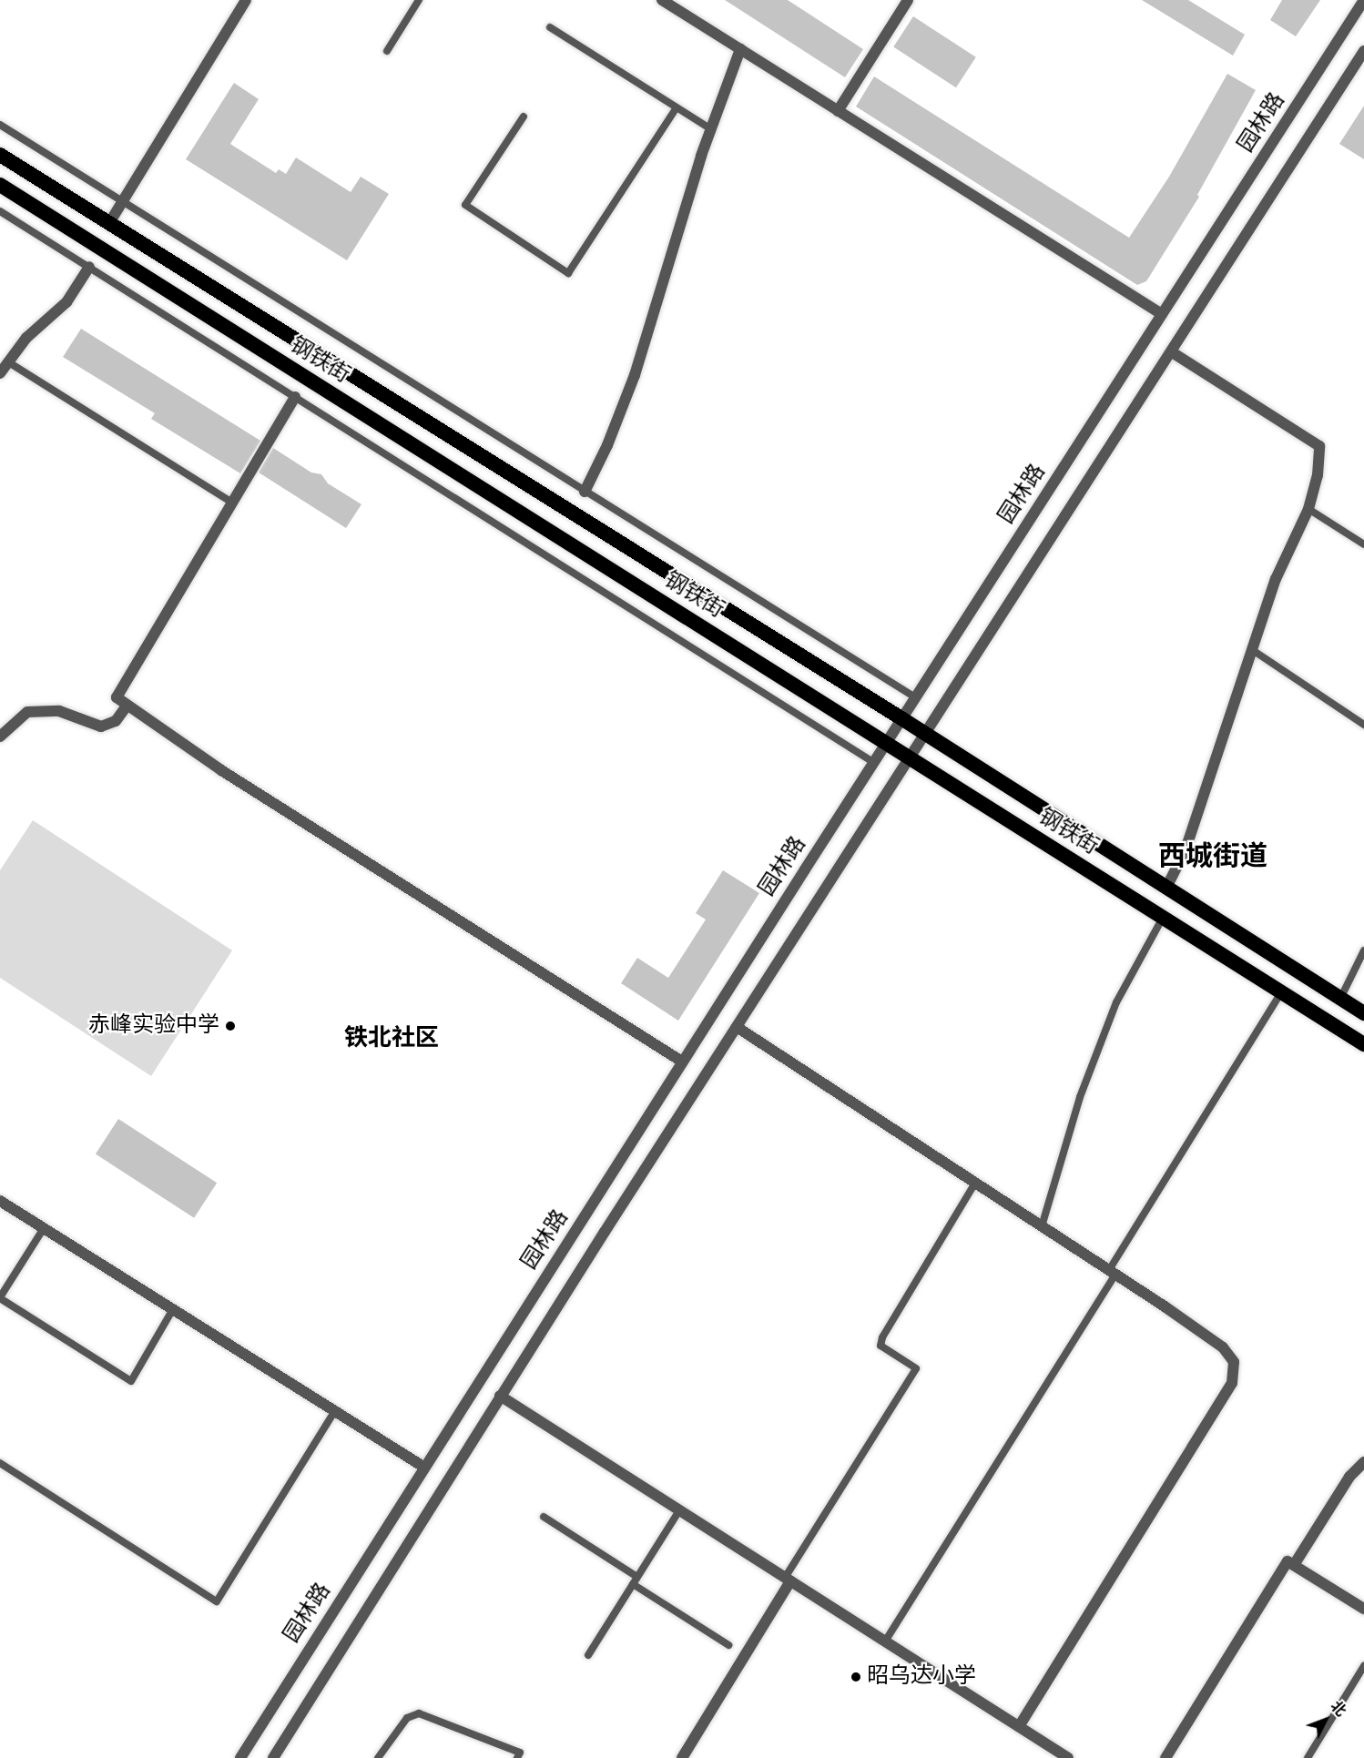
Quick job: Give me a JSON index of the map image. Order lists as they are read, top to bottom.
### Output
{
  "streets": {
    "highway": ["钢铁街"],
    "street": ["园林路"]
  },
  "crossings": [
    ["园林路", "钢铁街"]
  ],
  "districts": ["西城街道", "铁北社区"],
  "places": ["赤峰实验中学", "昭乌达小学"],
  "north": "top right"
}
